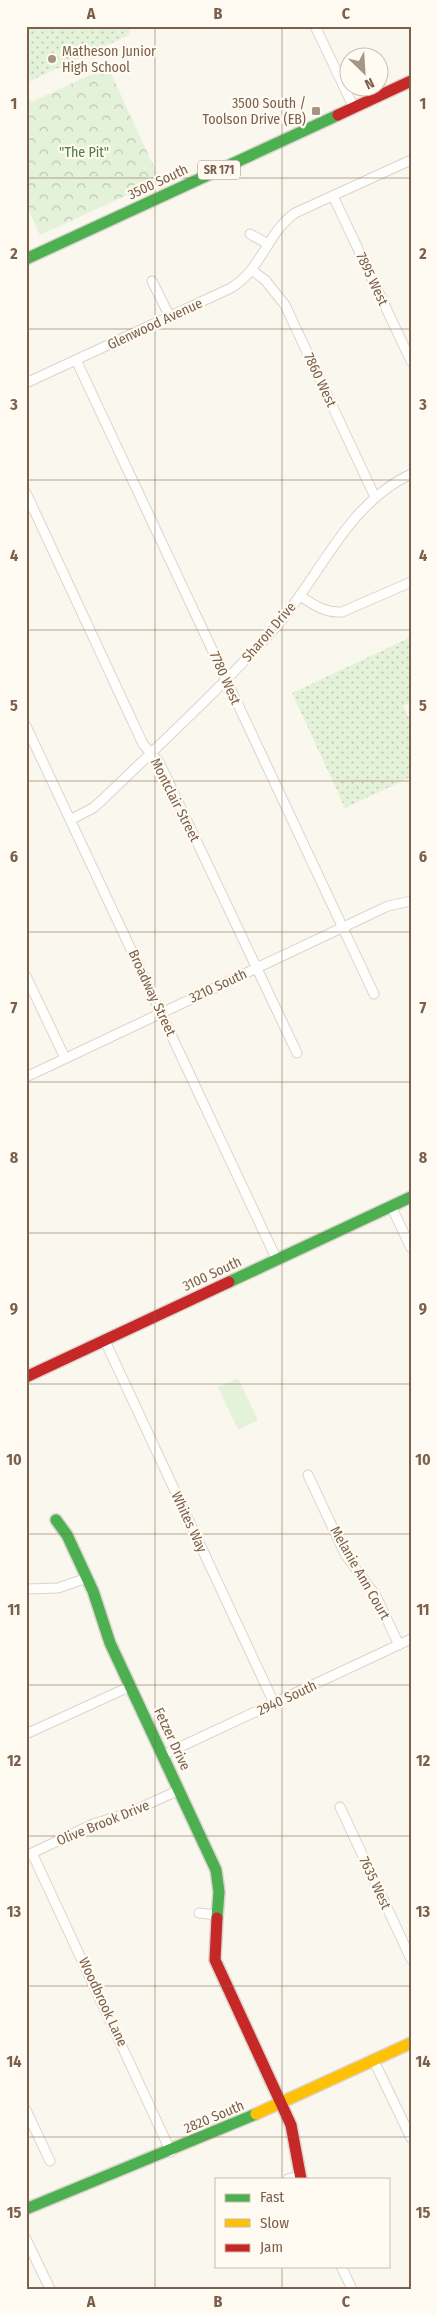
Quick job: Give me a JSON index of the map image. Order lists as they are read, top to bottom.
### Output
{
  "streets": {
    "street": [
      "SR 171",
      "3500 South",
      "7895 West",
      "Glenwood Avenue",
      "7860 West",
      "Sharon Drive",
      "7780 West",
      "Montclair Street",
      "3210 South",
      "Broadway Street",
      "3100 South",
      "Whites Way",
      "Melanie Ann Court",
      "2940 South",
      "Fetzer Drive",
      "Olive Brook Drive",
      "7635 West",
      "Woodbrook Lane",
      "2820 South"
    ]
  },
  "crossings": [
    ["7895 West", "Glenwood Avenue"],
    ["Glenwood Avenue", "7860 West"],
    ["Glenwood Avenue", "7780 West"],
    ["7860 West", "Sharon Drive"],
    ["Sharon Drive", "7780 West"],
    ["Sharon Drive", "Montclair Street"],
    ["Sharon Drive", "Broadway Street"],
    ["7780 West", "3210 South"],
    ["Montclair Street", "3210 South"],
    ["3210 South", "Broadway Street"],
    ["Broadway Street", "3100 South"],
    ["3100 South", "Whites Way"],
    ["Whites Way", "2940 South"],
    ["Melanie Ann Court", "2940 South"],
    ["2940 South", "Fetzer Drive"],
    ["Fetzer Drive", "Olive Brook Drive"],
    ["Fetzer Drive", "2820 South"],
    ["Olive Brook Drive", "Woodbrook Lane"],
    ["Woodbrook Lane", "2820 South"]
  ],
  "parks": ["\"The Pit\""],
  "places": {
    "other": ["Matheson Junior High School"],
    "transit": ["3500 South / Toolson Drive (EB)"]
  },
  "legend": ["Fast", "Slow", "Jam"],
  "north": "bottom right",
  "grid": {
    "columns": ["A", "B", "C"],
    "rows": [
      "1",
      "2",
      "3",
      "4",
      "5",
      "6",
      "7",
      "8",
      "9",
      "10",
      "11",
      "12",
      "13",
      "14",
      "15"
    ]
  }
}
